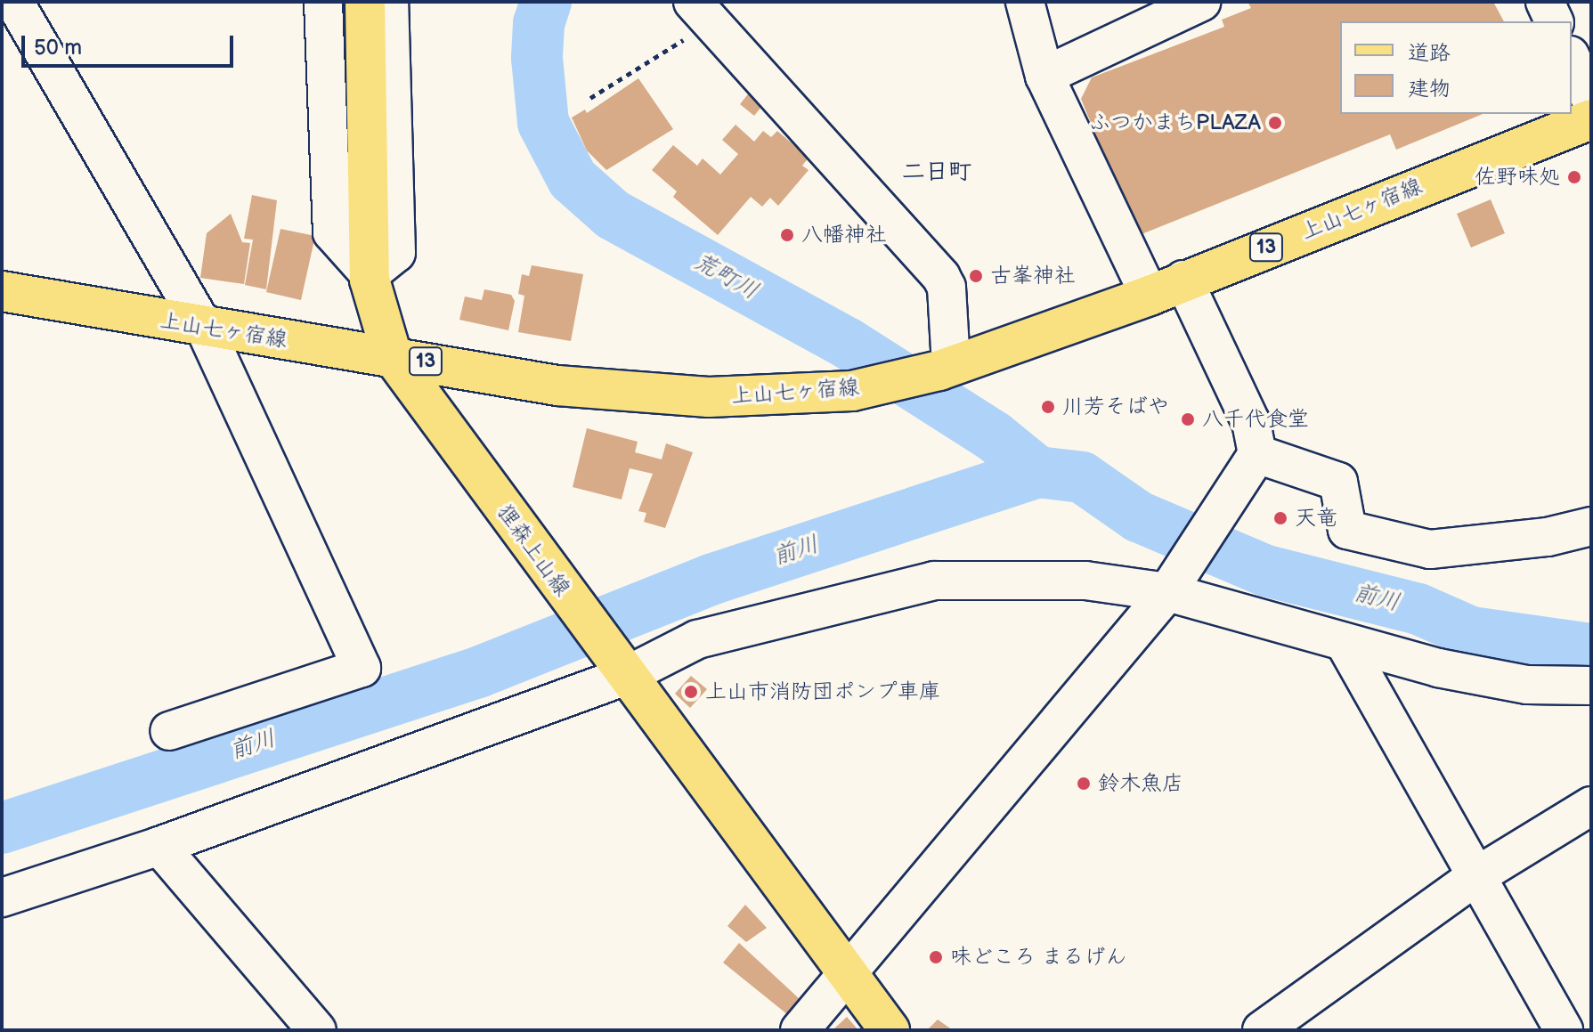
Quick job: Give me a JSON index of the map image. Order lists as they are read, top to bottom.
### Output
{
  "streets": {
    "main road": ["上山七ヶ宿線", "13", "狸森上山線"]
  },
  "crossings": [
    ["上山七ヶ宿線", "狸森上山線"]
  ],
  "districts": ["二日町"],
  "water": ["荒町川", "前川"],
  "places": [
    "ふつかまちPLAZA",
    "佐野味処",
    "八幡神社",
    "古峯神社",
    "川芳そばや",
    "八千代食堂",
    "天竜",
    "上山市消防団ポンプ車庫",
    "鈴木魚店",
    "味どころ まるげん"
  ],
  "legend": ["道路", "建物"],
  "scale_bar": "50 m"
}
